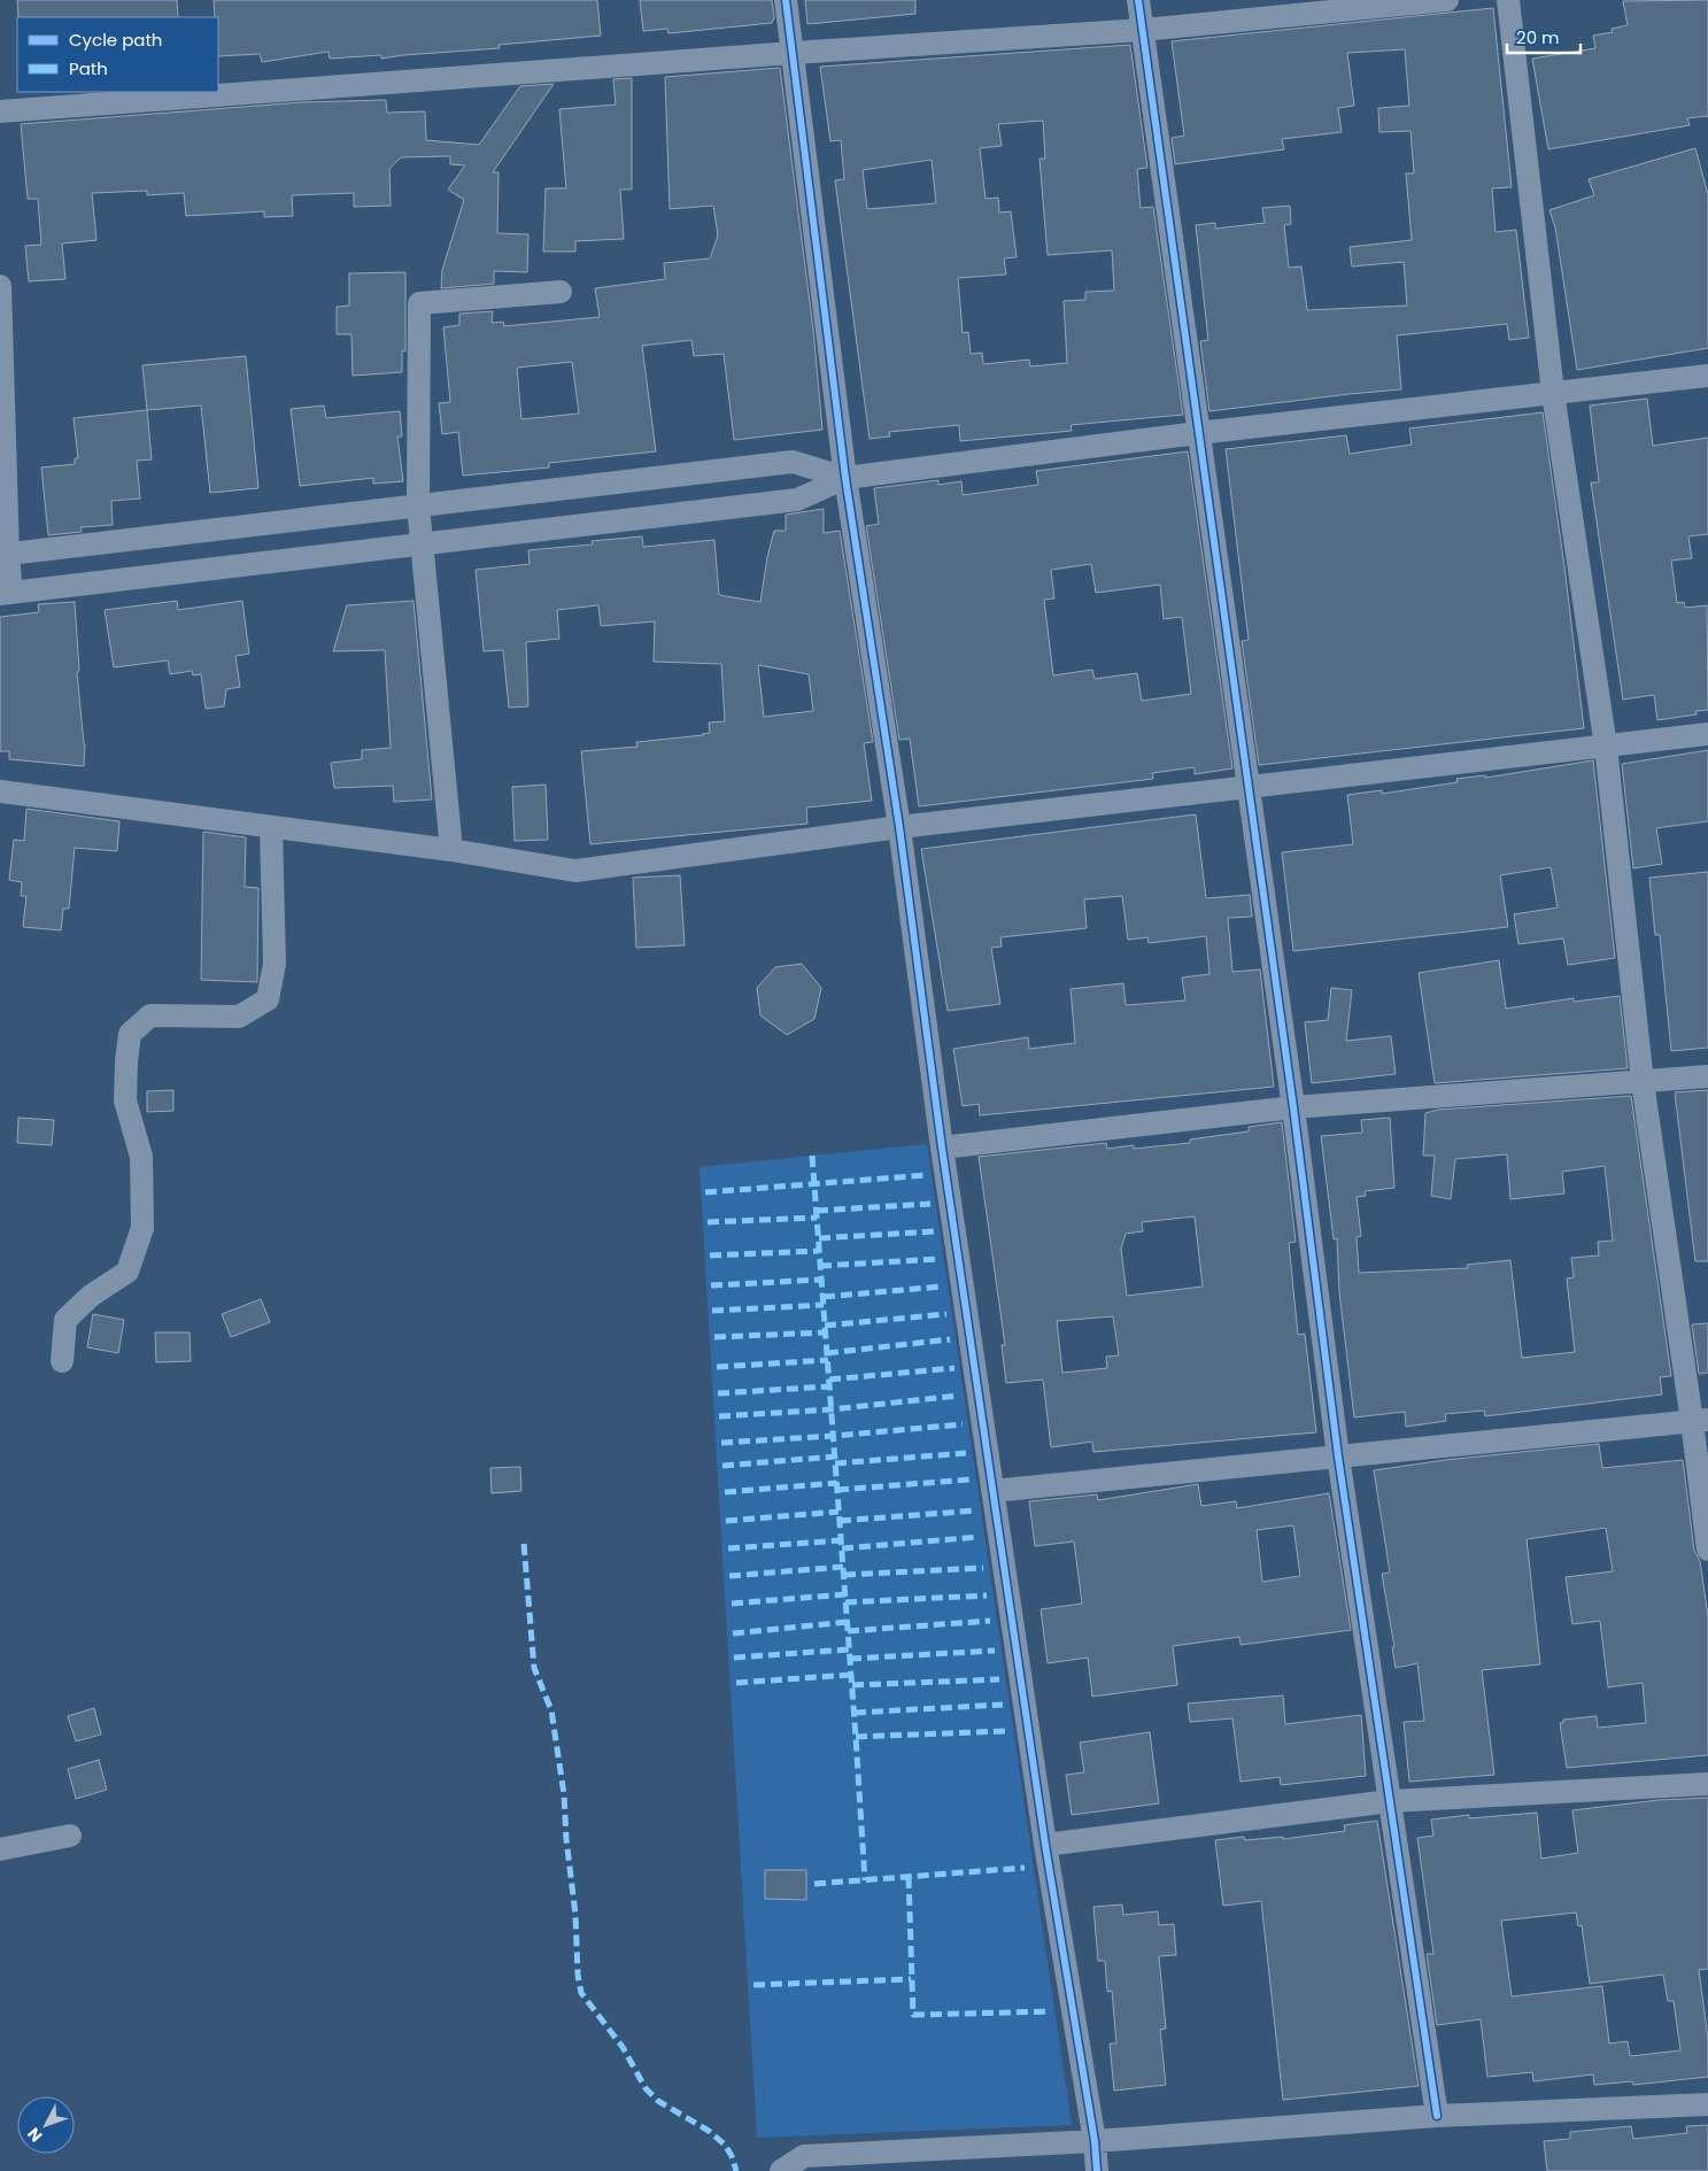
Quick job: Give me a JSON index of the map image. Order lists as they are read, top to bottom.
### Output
{
  "legend": ["Cycle path", "Path"],
  "scale_bar": "20 m",
  "north": "bottom left"
}
